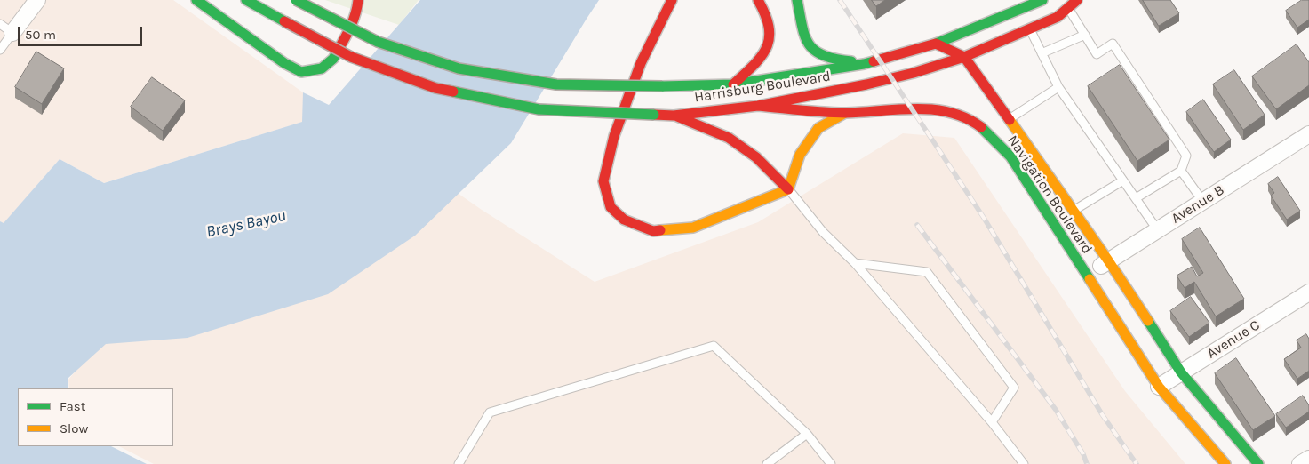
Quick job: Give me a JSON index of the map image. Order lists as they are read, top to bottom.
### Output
{
  "streets": {
    "main road": ["Harrisburg Boulevard", "Navigation Boulevard"],
    "street": ["Avenue B", "Avenue C"]
  },
  "crossings": [
    ["Harrisburg Boulevard", "Navigation Boulevard"],
    ["Navigation Boulevard", "Avenue B"],
    ["Navigation Boulevard", "Avenue C"]
  ],
  "water": ["Brays Bayou"],
  "legend": ["Fast", "Slow"],
  "scale_bar": "50 m"
}
